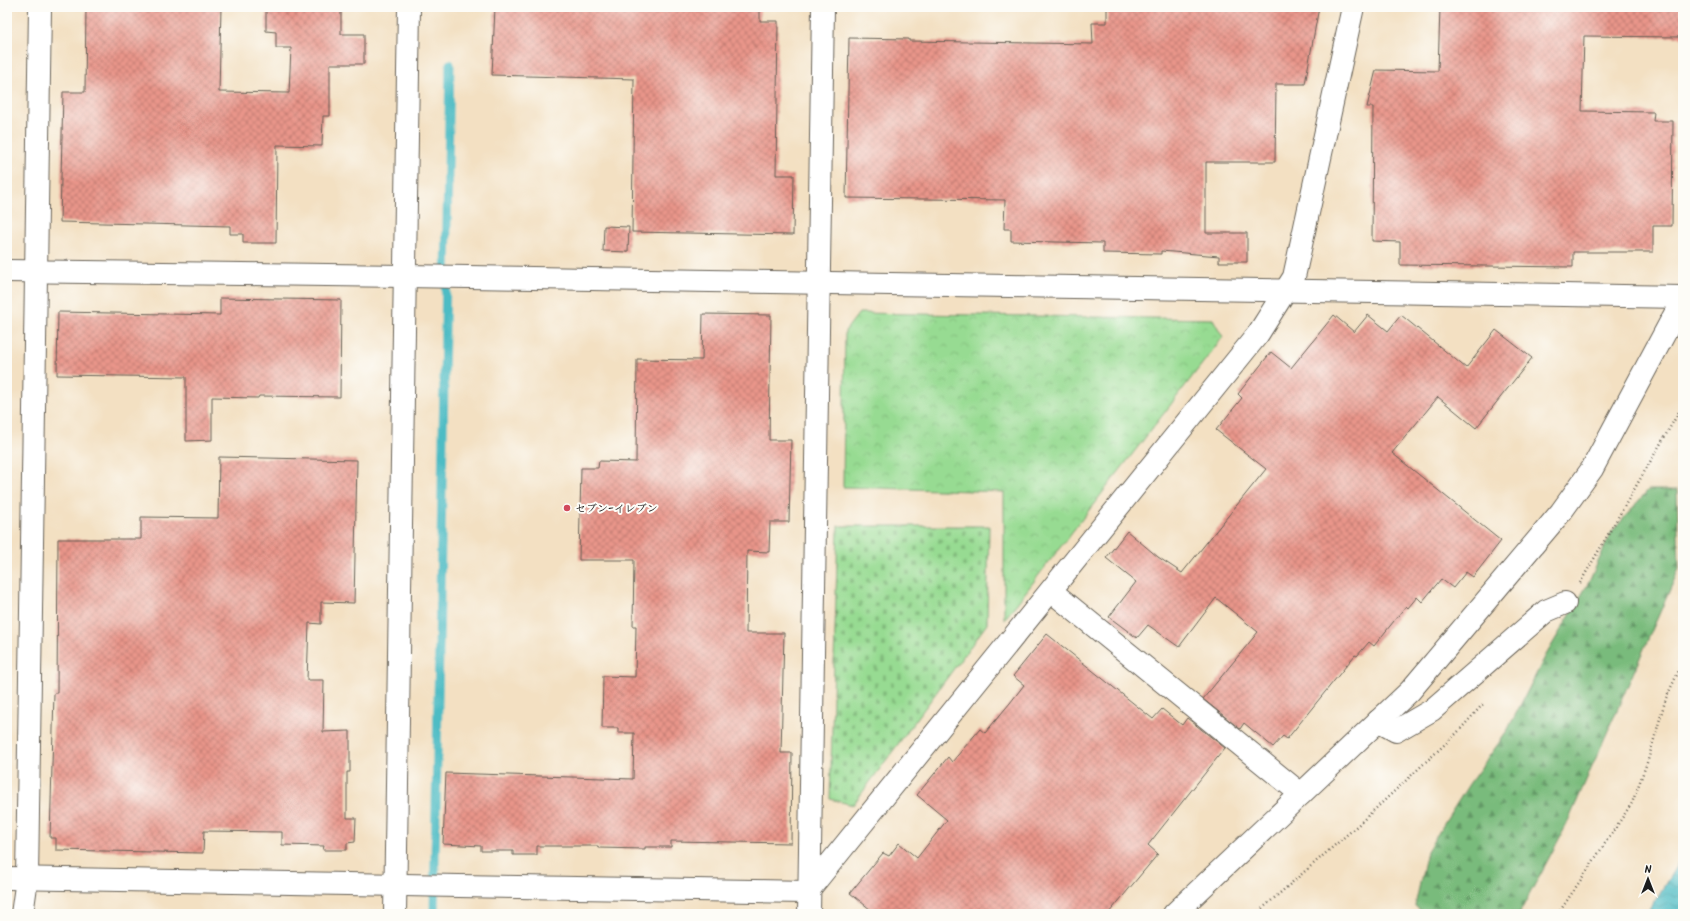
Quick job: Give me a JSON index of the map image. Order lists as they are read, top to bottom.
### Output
{
  "places": ["セブン-イレブン"],
  "north": "top"
}
